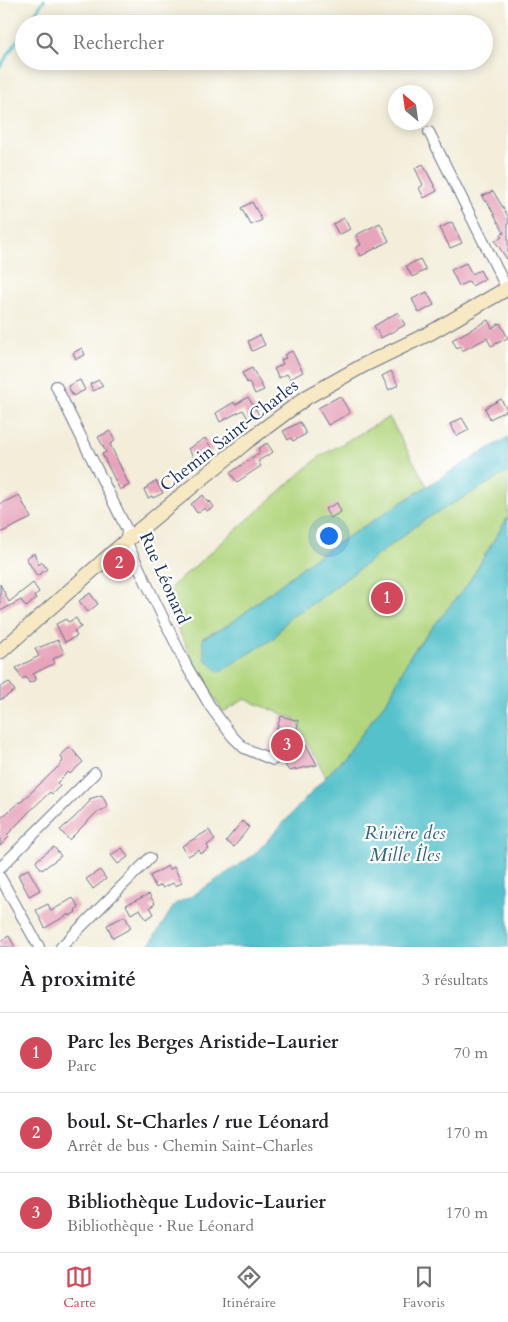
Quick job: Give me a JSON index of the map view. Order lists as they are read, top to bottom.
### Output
{
  "streets": {
    "main road": ["Chemin Saint-Charles"],
    "street": ["Rue Léonard"]
  },
  "crossings": [
    ["Chemin Saint-Charles", "Rue Léonard"]
  ],
  "water": ["Rivière des Mille Îles"],
  "north": "top left",
  "page": {
    "search": "Rechercher",
    "pins": ["2", "1", "3"],
    "heading": ["À proximité", "3 résultats"],
    "list": [
      {
        "mark": "1",
        "name": "Parc les Berges Aristide-Laurier",
        "note": "Parc",
        "value": "70 m"
      },
      {
        "mark": "2",
        "name": "boul. St-Charles / rue Léonard",
        "note": "Arrêt de bus · Chemin Saint-Charles",
        "value": "170 m"
      },
      {
        "mark": "3",
        "name": "Bibliothèque Ludovic-Laurier",
        "note": "Bibliothèque · Rue Léonard",
        "value": "170 m"
      }
    ],
    "nav": ["Carte", "Itinéraire", "Favoris"]
  }
}
